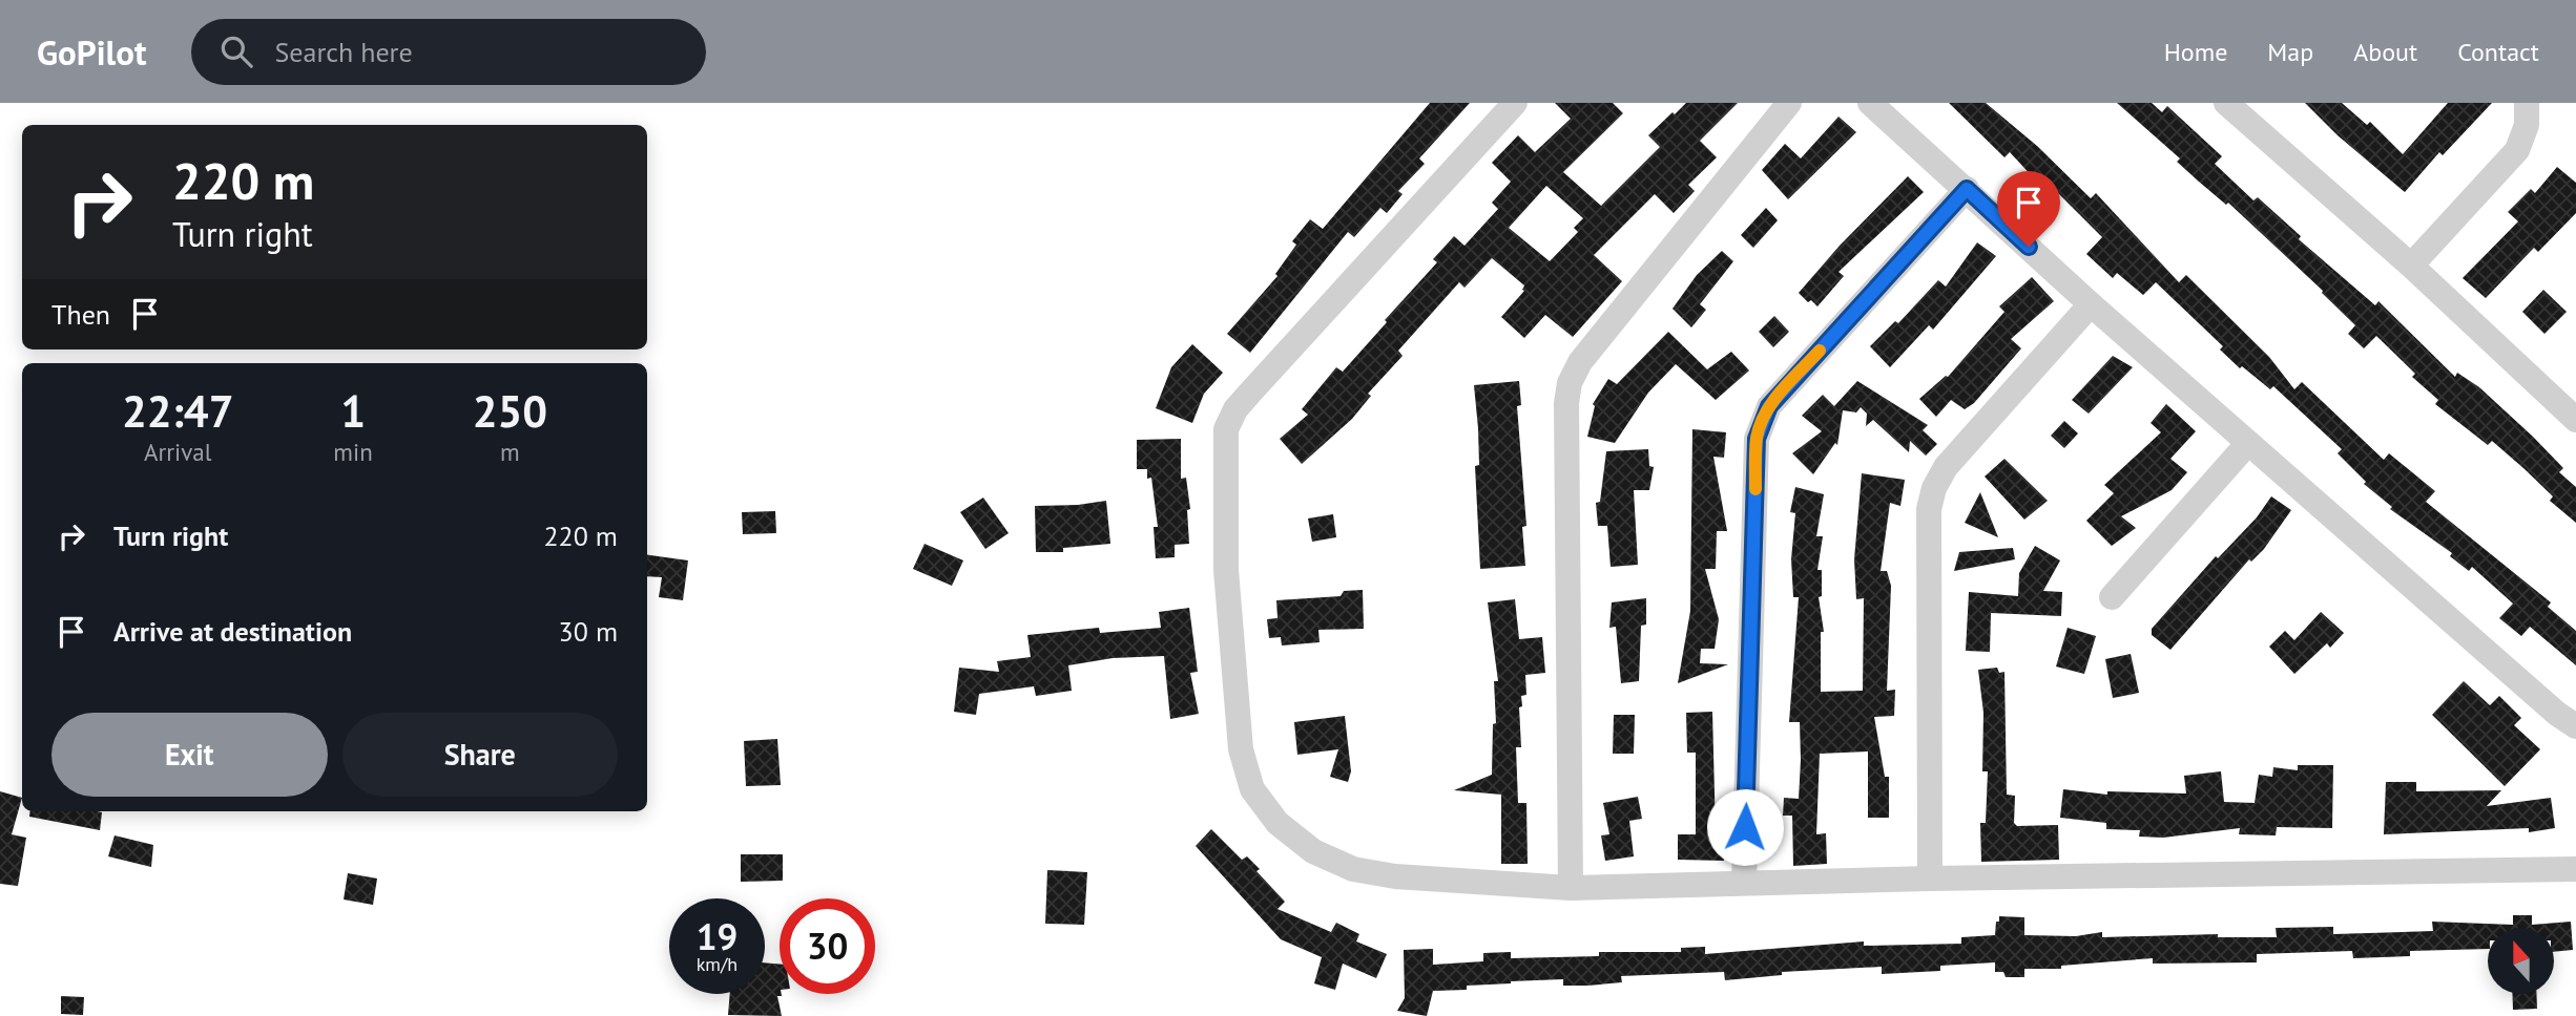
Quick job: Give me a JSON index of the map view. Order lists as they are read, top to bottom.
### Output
{
  "north": "top",
  "page": {
    "header": "GoPilot",
    "search": "Search here",
    "nav": [
      "Home",
      "Map",
      "About",
      "Contact"
    ],
    "turn": ["220 m", "Turn right"],
    "then": "Then",
    "eta": [
      "22:47",
      "Arrival",
      "1",
      "min",
      "250",
      "m"
    ],
    "list": [
      {
        "name": "Turn right",
        "value": "220 m"
      },
      {
        "name": "Arrive at destination",
        "value": "30 m"
      }
    ],
    "buttons": ["Exit", "Share"],
    "speed": "19 km/h",
    "limit": "30"
  }
}
